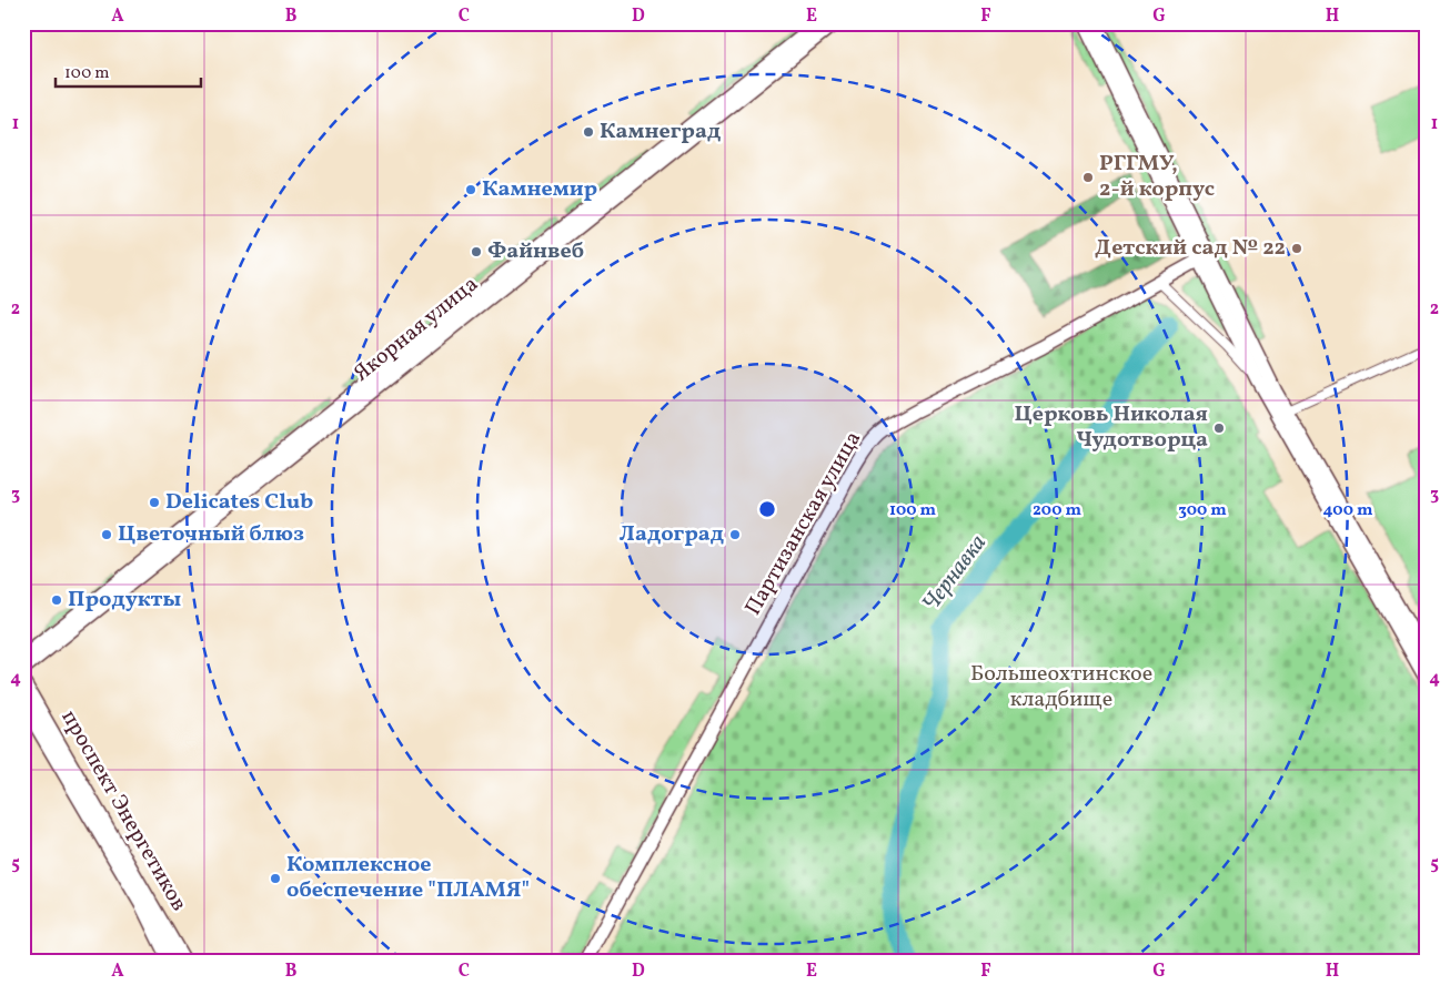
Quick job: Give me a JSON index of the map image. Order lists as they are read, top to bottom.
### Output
{
  "streets": {
    "main road": ["проспект Энергетиков"],
    "street": ["Якорная улица", "Партизанская улица"]
  },
  "water": ["Чернавка"],
  "parks": ["Большеохтинское кладбище"],
  "places": [
    "Камнеград",
    "РГГМУ, 2-й корпус",
    "Камнемир",
    "Детский сад № 22",
    "Файнвеб",
    "Церковь Николая Чудотворца",
    "Delicates Club",
    "Цветочный блюз",
    "Ладоград",
    "Продукты",
    "Комплексное обеспечение \"ПЛАМЯ\""
  ],
  "scale_bar": "100 m",
  "grid": {
    "columns": [
      "A",
      "B",
      "C",
      "D",
      "E",
      "F",
      "G",
      "H"
    ],
    "rows": [
      "1",
      "2",
      "3",
      "4",
      "5"
    ]
  },
  "rings": [
    "100 m",
    "200 m",
    "300 m",
    "400 m"
  ]
}
